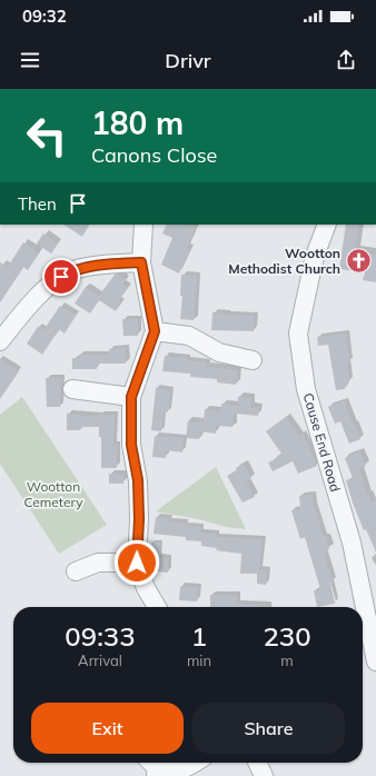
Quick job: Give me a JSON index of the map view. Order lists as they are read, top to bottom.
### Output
{
  "streets": {
    "street": ["Cause End Road"]
  },
  "parks": ["Wootton Cemetery"],
  "places": {
    "church": ["Wootton Methodist Church"]
  },
  "page": {
    "status": "09:32",
    "header": "Drivr",
    "turn": ["180 m", "Canons Close"],
    "then": "Then",
    "eta": [
      "09:33",
      "Arrival",
      "1",
      "min",
      "230",
      "m"
    ],
    "buttons": ["Exit", "Share"]
  }
}
